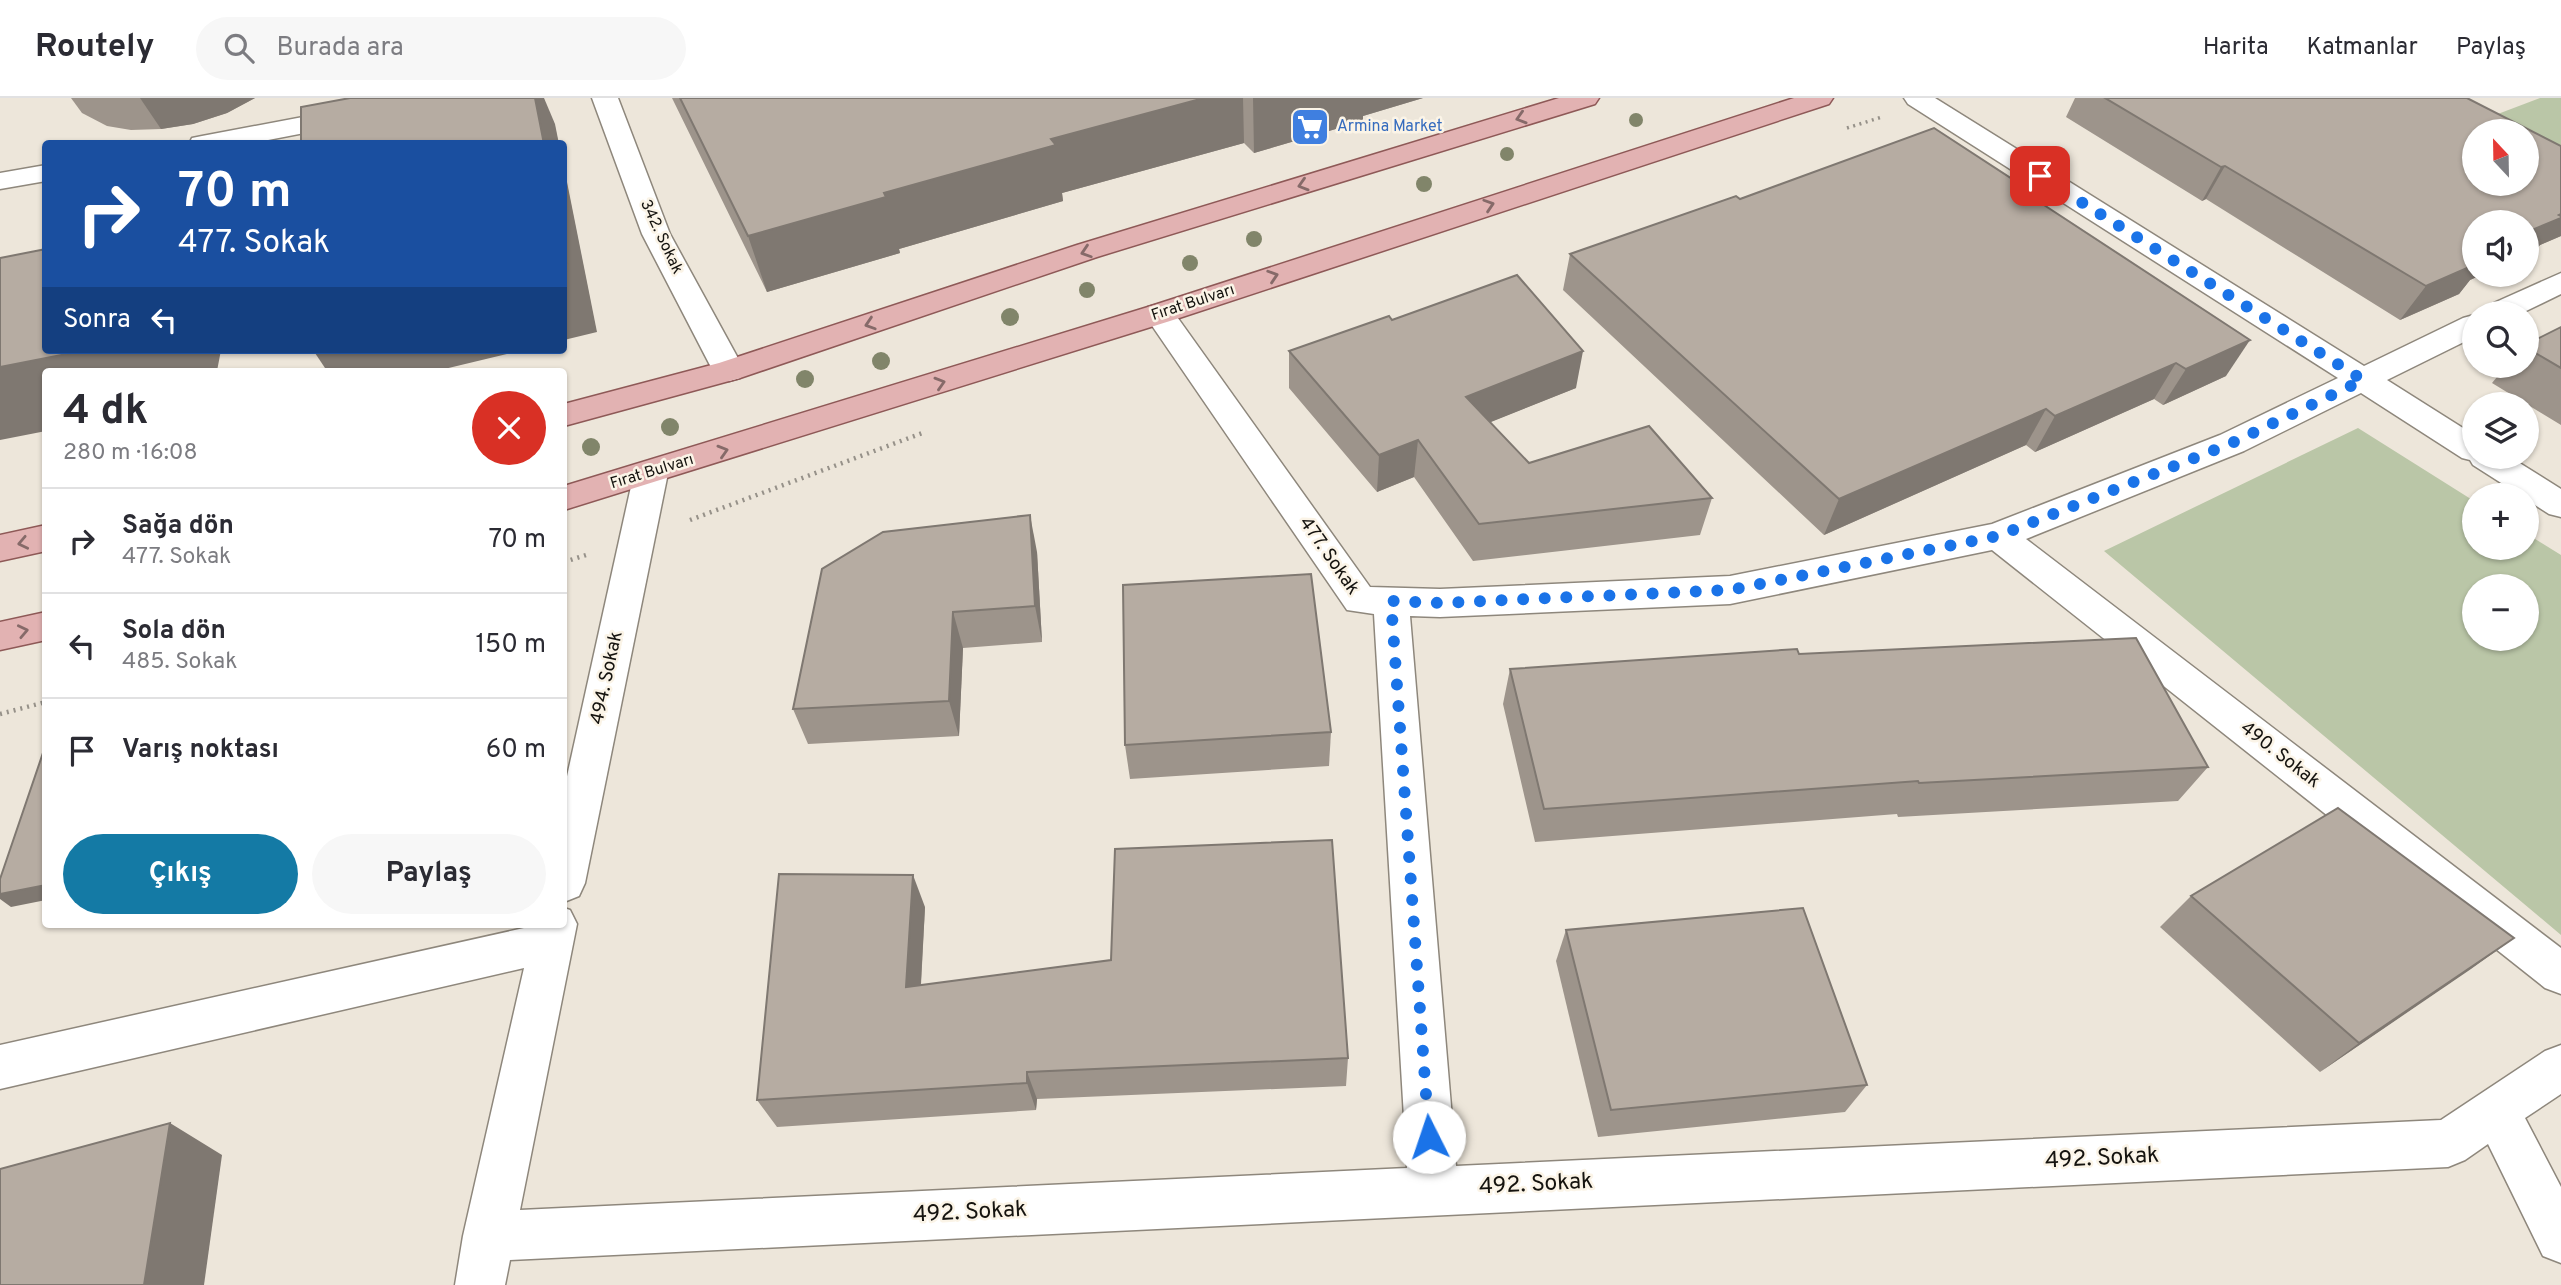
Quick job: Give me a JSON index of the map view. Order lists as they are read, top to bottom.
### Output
{
  "streets": {
    "main road": ["Fırat Bulvarı"],
    "street": [
      "342. Sokak",
      "477. Sokak",
      "494. Sokak",
      "490. Sokak",
      "492. Sokak"
    ]
  },
  "crossings": [
    ["Fırat Bulvarı", "477. Sokak"],
    ["Fırat Bulvarı", "494. Sokak"],
    ["477. Sokak", "490. Sokak"]
  ],
  "places": {
    "supermarket": ["Armina Market"]
  },
  "north": "top",
  "page": {
    "header": "Routely",
    "search": "Burada ara",
    "nav": ["Harita", "Katmanlar", "Paylaş"],
    "map_buttons": ["+", "−"],
    "turn": ["70 m", "477. Sokak"],
    "then": "Sonra",
    "heading": ["4 dk", "280 m · 16:08"],
    "list": [
      {
        "name": "Sağa dön",
        "note": "477. Sokak",
        "value": "70 m"
      },
      {
        "name": "Sola dön",
        "note": "485. Sokak",
        "value": "150 m"
      },
      {
        "name": "Varış noktası",
        "value": "60 m"
      }
    ],
    "buttons": ["Çıkış", "Paylaş"]
  }
}
